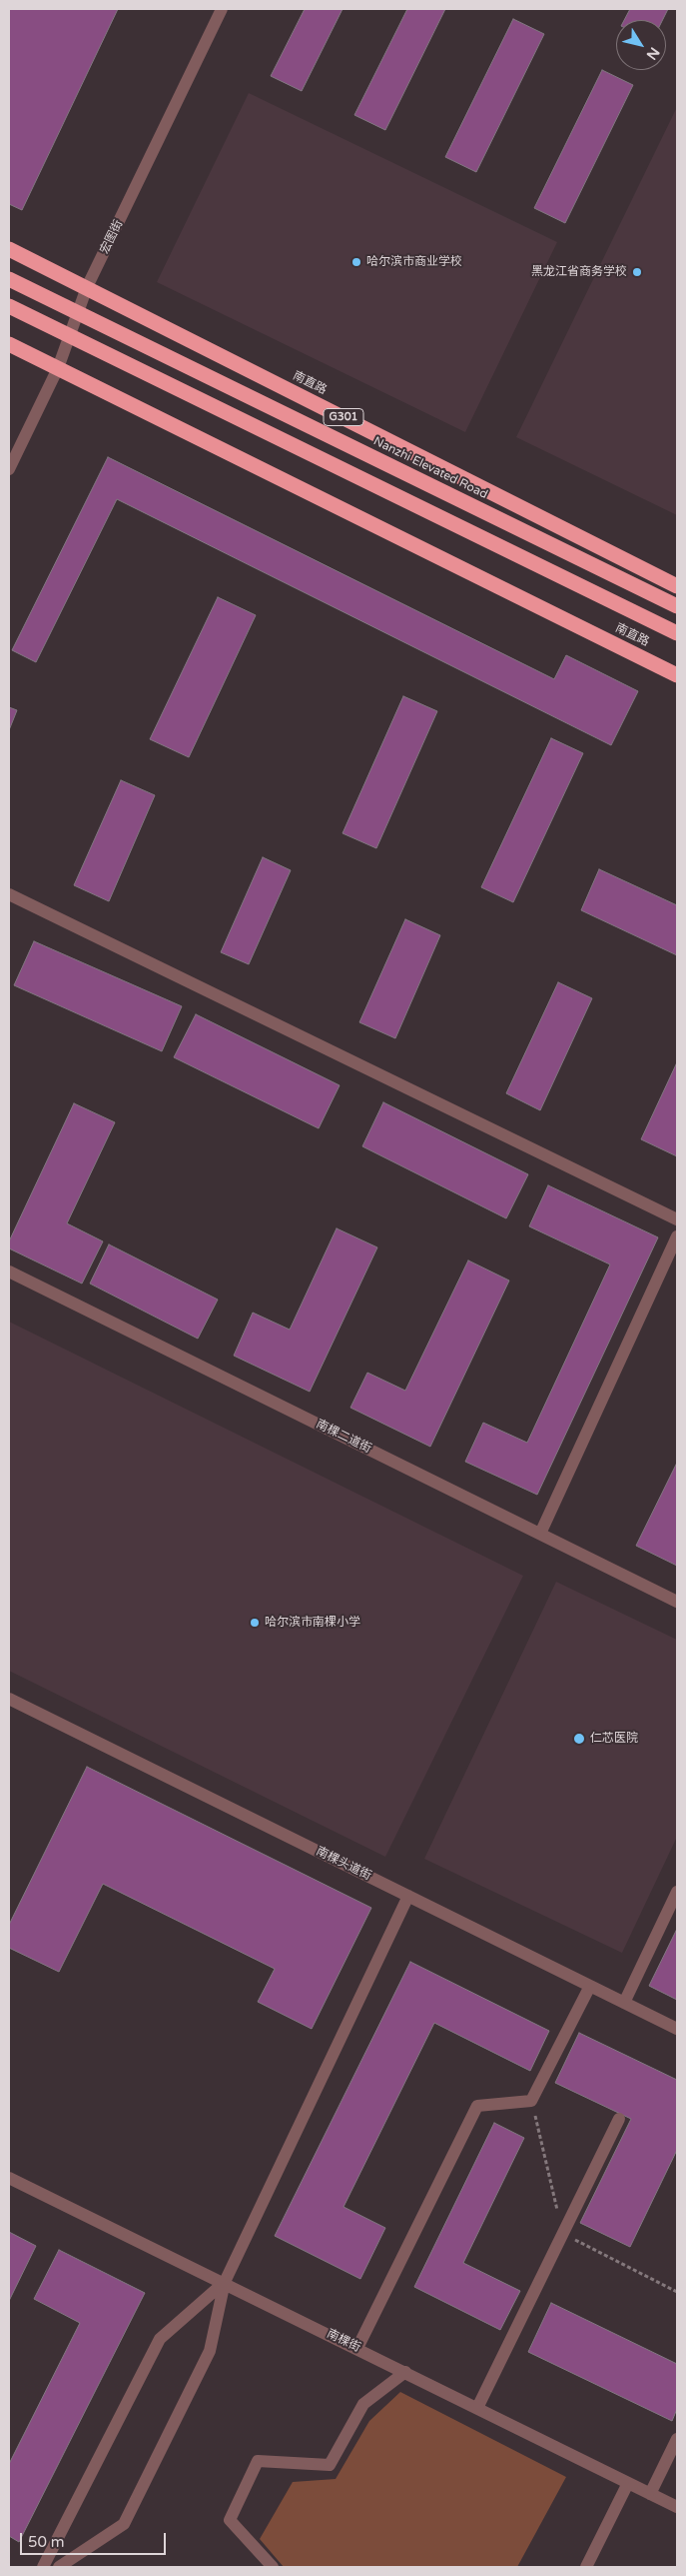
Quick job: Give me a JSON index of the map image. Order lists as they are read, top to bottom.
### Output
{
  "streets": {
    "highway": ["南直路", "G301", "Nanzhi Elevated Road"],
    "street": [
      "宏图街",
      "南棵二道街",
      "南棵头道街",
      "南棵街"
    ]
  },
  "crossings": [
    ["宏图街", "南直路"]
  ],
  "places": [
    "哈尔滨市商业学校",
    "黑龙江省商务学校",
    "哈尔滨市南棵小学",
    "仁芯医院"
  ],
  "scale_bar": "50 m",
  "north": "bottom right"
}
